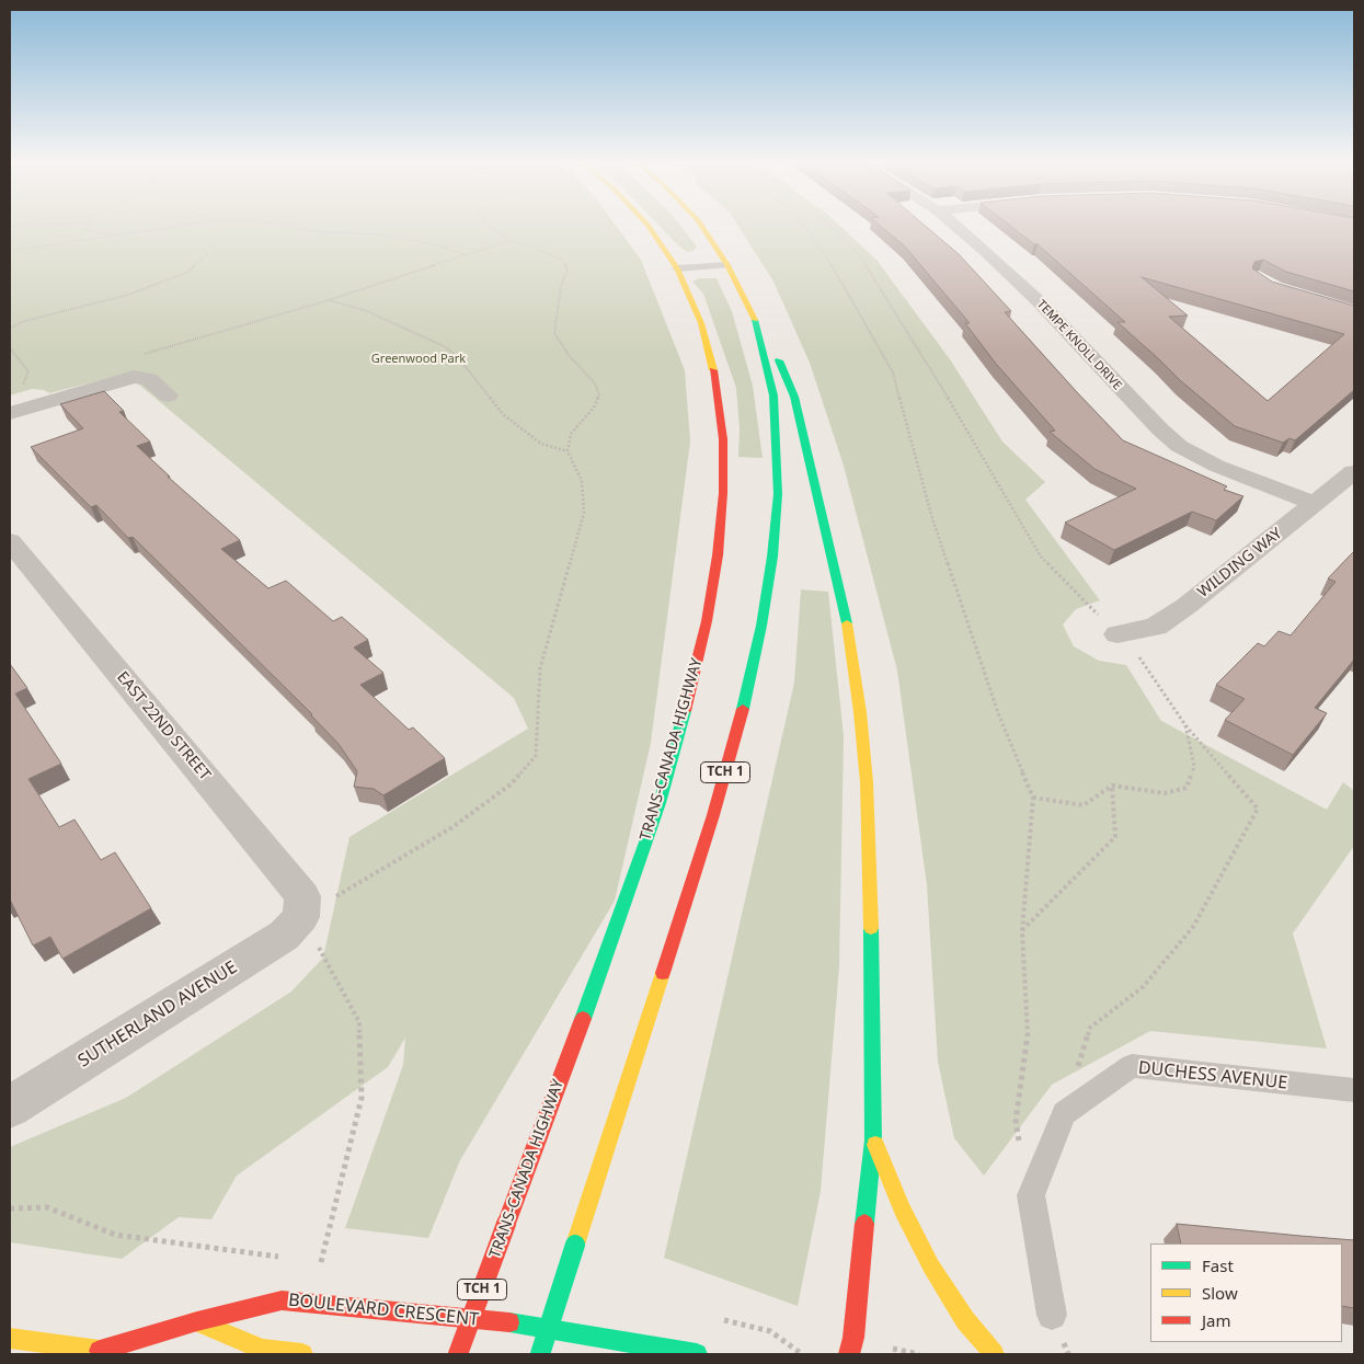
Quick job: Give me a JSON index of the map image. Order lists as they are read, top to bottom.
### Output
{
  "streets": {
    "main road": ["TRANS-CANADA HIGHWAY", "TCH 1", "BOULEVARD CRESCENT"],
    "street": [
      "TEMPE KNOLL DRIVE",
      "WILDING WAY",
      "EAST 22ND STREET",
      "SUTHERLAND AVENUE"
    ],
    "lane": ["DUCHESS AVENUE"]
  },
  "crossings": [
    ["TEMPE KNOLL DRIVE", "WILDING WAY"],
    ["EAST 22ND STREET", "SUTHERLAND AVENUE"]
  ],
  "parks": ["Greenwood Park"],
  "legend": ["Fast", "Slow", "Jam"]
}
